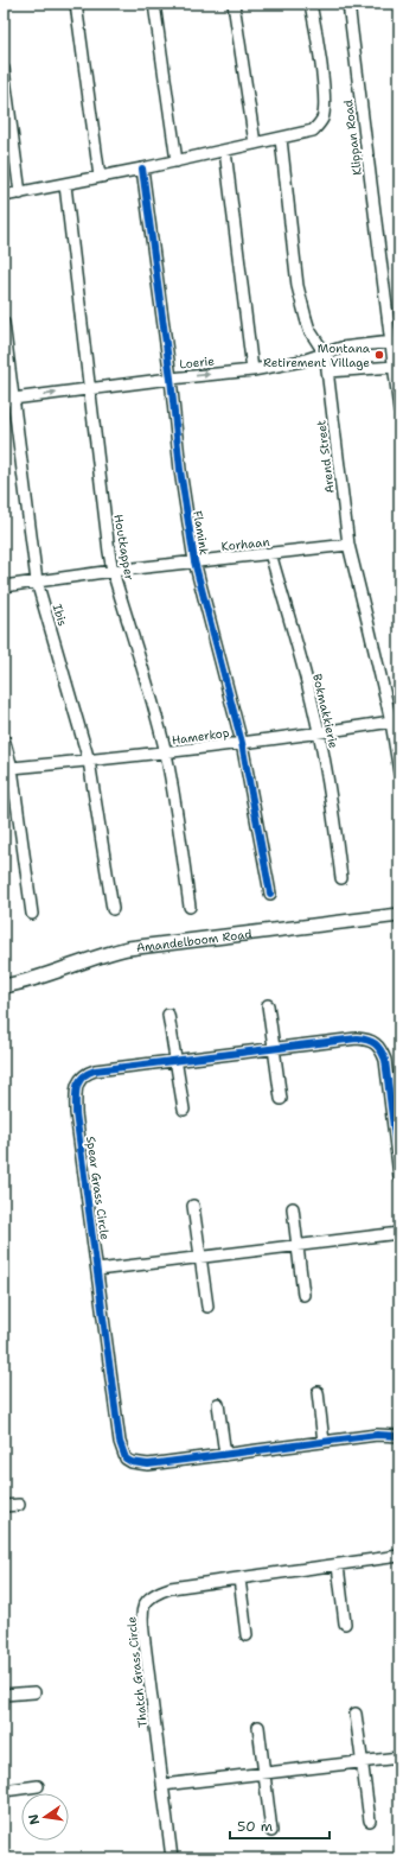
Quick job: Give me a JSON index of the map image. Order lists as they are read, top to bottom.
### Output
{
  "streets": {
    "street": [
      "Klippan Road",
      "Loerie",
      "Arend Street",
      "Flamink",
      "Korhaan",
      "Houtkapper",
      "Ibis",
      "Bokmakkierie",
      "Hamerkop",
      "Amandelboom Road",
      "Spear Grass Circle",
      "Thatch Grass Circle"
    ]
  },
  "crossings": [
    ["Klippan Road", "Loerie"],
    ["Loerie", "Arend Street"],
    ["Loerie", "Flamink"],
    ["Loerie", "Houtkapper"],
    ["Loerie", "Ibis"],
    ["Arend Street", "Korhaan"],
    ["Arend Street", "Hamerkop"],
    ["Flamink", "Korhaan"],
    ["Flamink", "Hamerkop"],
    ["Korhaan", "Houtkapper"],
    ["Korhaan", "Ibis"],
    ["Korhaan", "Bokmakkierie"],
    ["Houtkapper", "Hamerkop"],
    ["Ibis", "Hamerkop"],
    ["Bokmakkierie", "Hamerkop"]
  ],
  "one_way": ["Loerie"],
  "places": ["Montana Retirement Village"],
  "scale_bar": "50 m",
  "north": "left"
}
